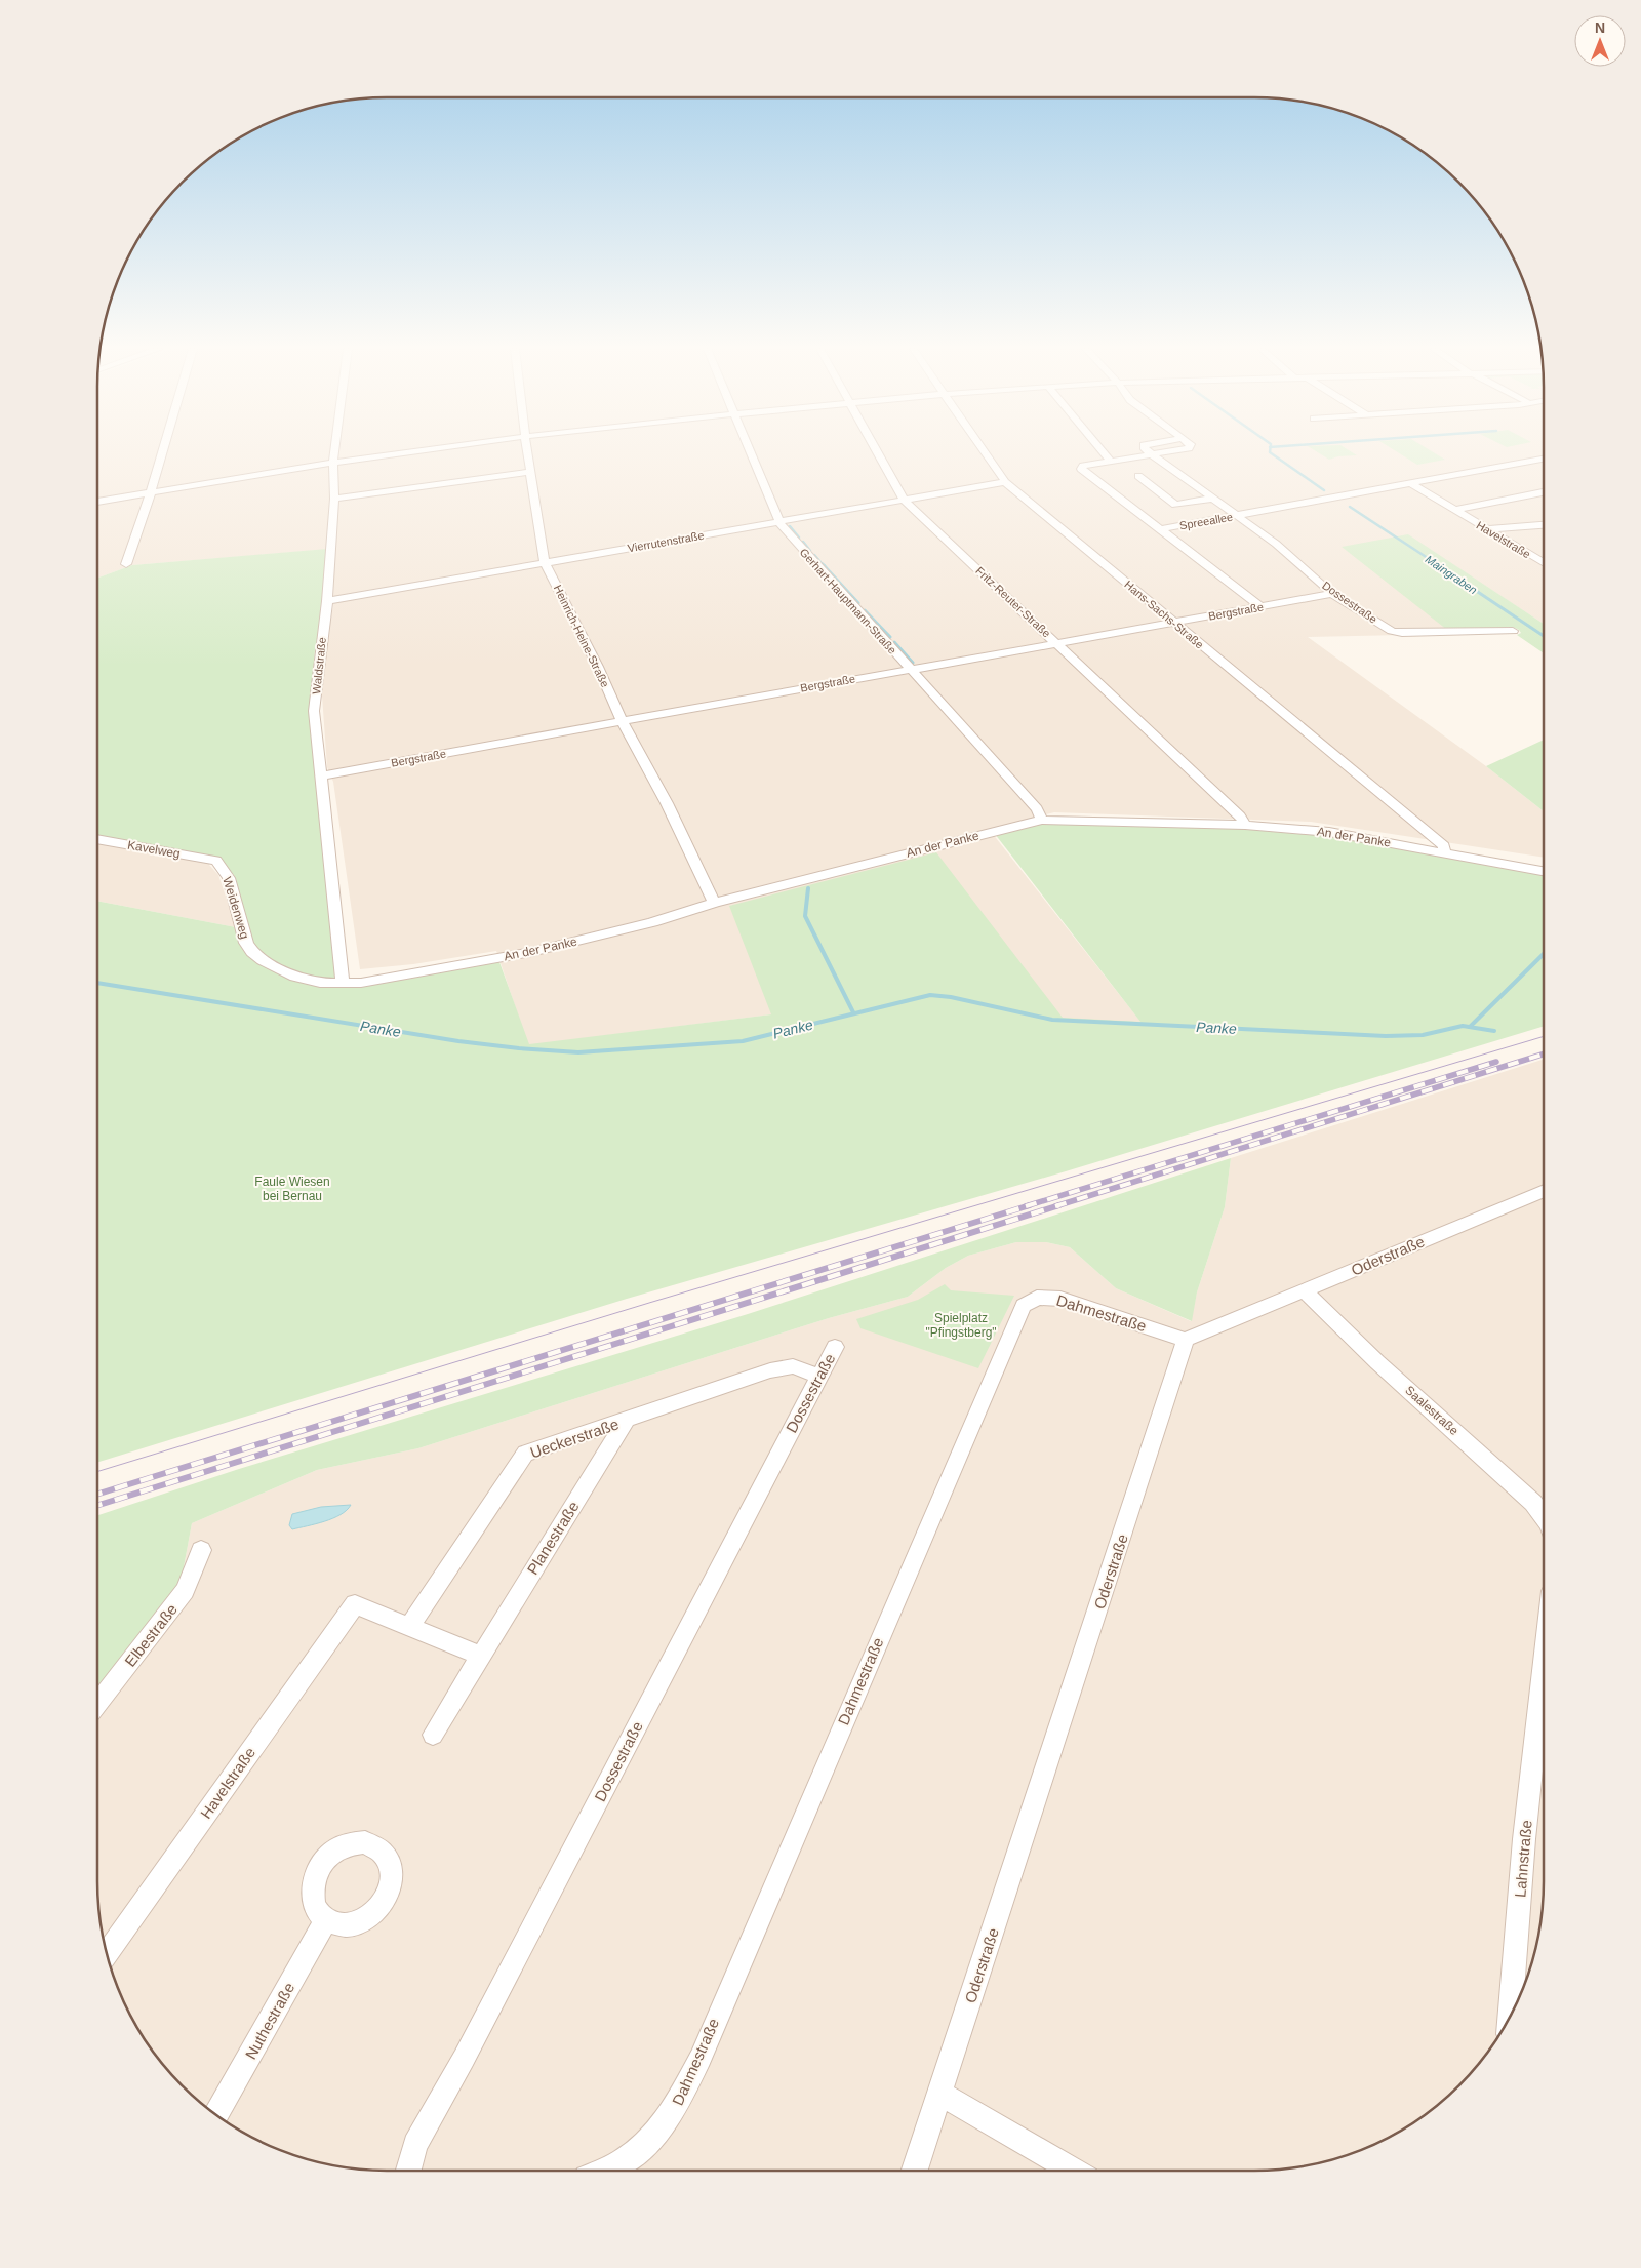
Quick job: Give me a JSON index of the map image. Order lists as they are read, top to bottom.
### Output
{
  "streets": {
    "street": [
      "Spreeallee",
      "Havelstraße",
      "Vierrutenstraße",
      "Gerhart-Hauptmann-Straße",
      "Fritz-Reuter-Straße",
      "Dossestraße",
      "Bergstraße",
      "Hans-Sachs-Straße",
      "Heinrich-Heine-Straße",
      "Waldstraße",
      "An der Panke",
      "Kavelweg",
      "Weidenweg",
      "Oderstraße",
      "Dahmestraße",
      "Saalestraße",
      "Ueckerstraße",
      "Planestraße",
      "Elbestraße",
      "Lahnstraße",
      "Nuthestraße"
    ]
  },
  "crossings": [
    ["Spreeallee", "Havelstraße"],
    ["Spreeallee", "Dossestraße"],
    ["Havelstraße", "Ueckerstraße"],
    ["Vierrutenstraße", "Gerhart-Hauptmann-Straße"],
    ["Vierrutenstraße", "Fritz-Reuter-Straße"],
    ["Vierrutenstraße", "Hans-Sachs-Straße"],
    ["Vierrutenstraße", "Heinrich-Heine-Straße"],
    ["Vierrutenstraße", "Waldstraße"],
    ["Gerhart-Hauptmann-Straße", "Bergstraße"],
    ["Gerhart-Hauptmann-Straße", "An der Panke"],
    ["Fritz-Reuter-Straße", "Bergstraße"],
    ["Fritz-Reuter-Straße", "An der Panke"],
    ["Dossestraße", "Bergstraße"],
    ["Dossestraße", "Ueckerstraße"],
    ["Bergstraße", "Hans-Sachs-Straße"],
    ["Bergstraße", "Heinrich-Heine-Straße"],
    ["Bergstraße", "Waldstraße"],
    ["Hans-Sachs-Straße", "An der Panke"],
    ["Heinrich-Heine-Straße", "An der Panke"],
    ["Waldstraße", "An der Panke"],
    ["Waldstraße", "Weidenweg"],
    ["An der Panke", "Weidenweg"],
    ["Kavelweg", "Weidenweg"],
    ["Oderstraße", "Dahmestraße"],
    ["Oderstraße", "Saalestraße"],
    ["Ueckerstraße", "Planestraße"]
  ],
  "water": ["Maingraben", "Panke"],
  "parks": ["Faule Wiesen bei Bernau", "Spielplatz \"Pfingstberg\""],
  "north": "top"
}
